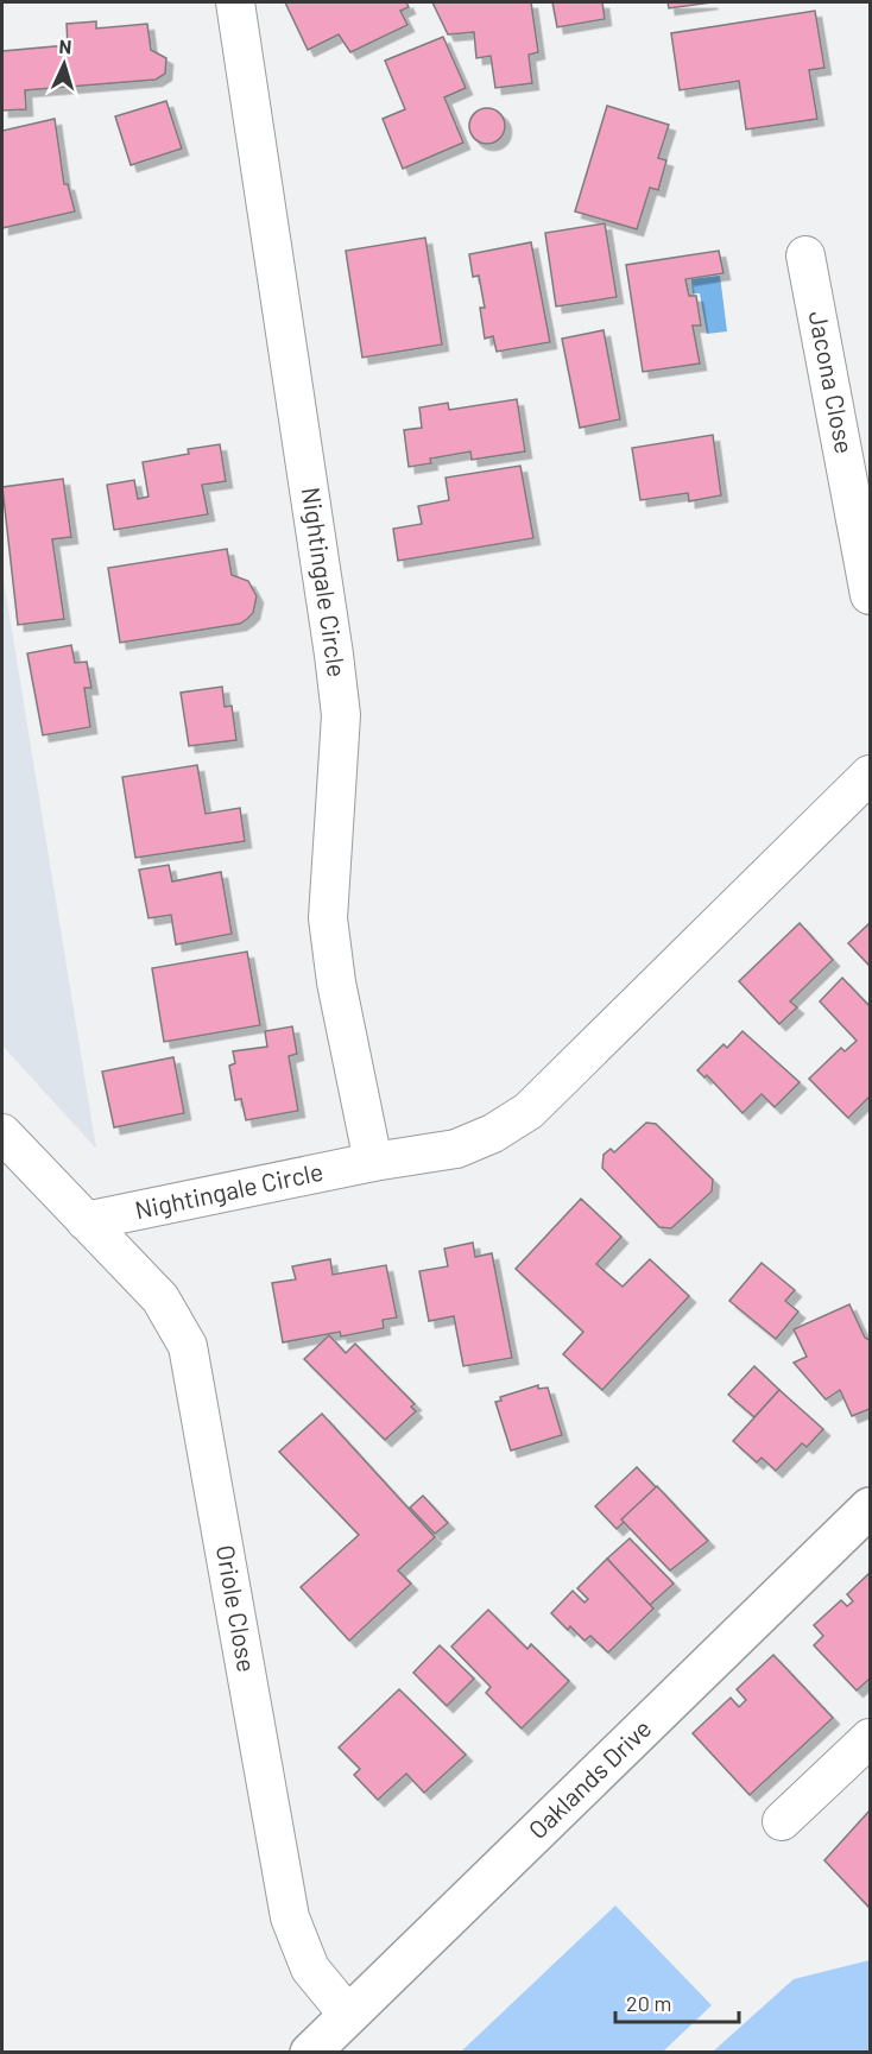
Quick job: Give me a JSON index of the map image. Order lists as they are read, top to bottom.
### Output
{
  "streets": {
    "street": [
      "Jacona Close",
      "Nightingale Circle",
      "Oriole Close",
      "Oaklands Drive"
    ]
  },
  "crossings": [
    ["Nightingale Circle", "Oriole Close"],
    ["Oriole Close", "Oaklands Drive"]
  ],
  "scale_bar": "20 m",
  "north": "top"
}
